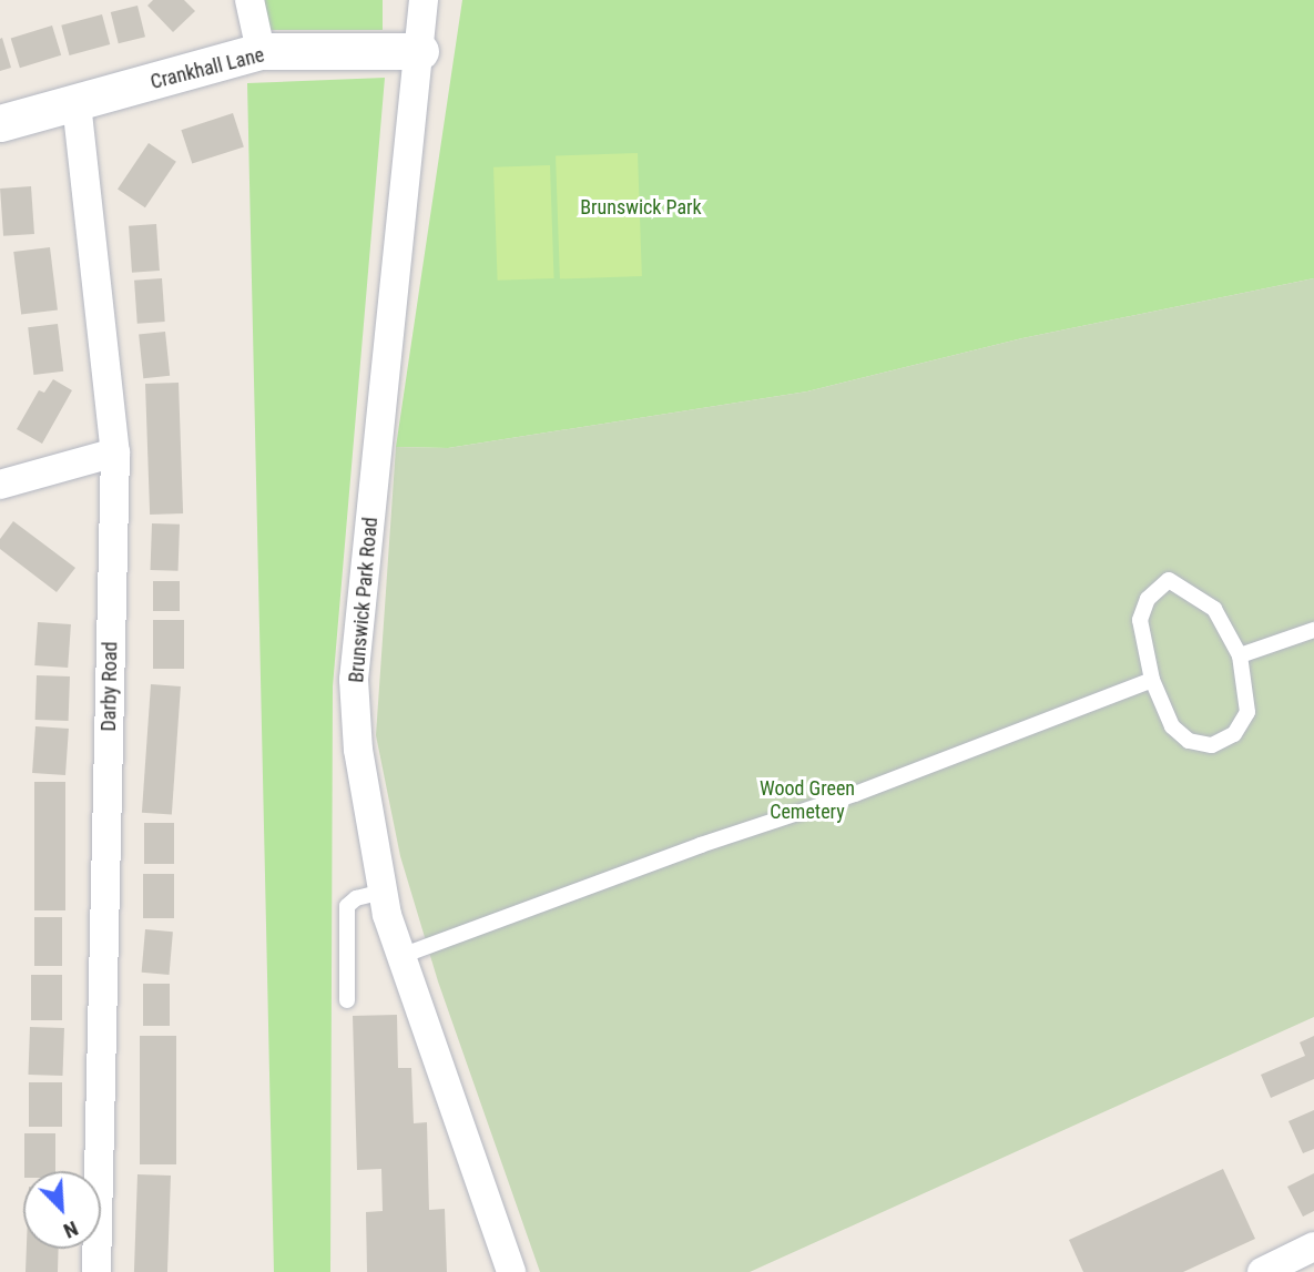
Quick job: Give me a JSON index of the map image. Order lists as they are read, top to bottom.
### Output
{
  "streets": {
    "street": ["Crankhall Lane", "Brunswick Park Road", "Darby Road"]
  },
  "crossings": [
    ["Crankhall Lane", "Brunswick Park Road"],
    ["Crankhall Lane", "Darby Road"]
  ],
  "parks": ["Brunswick Park", "Wood Green Cemetery"],
  "north": "bottom right"
}
